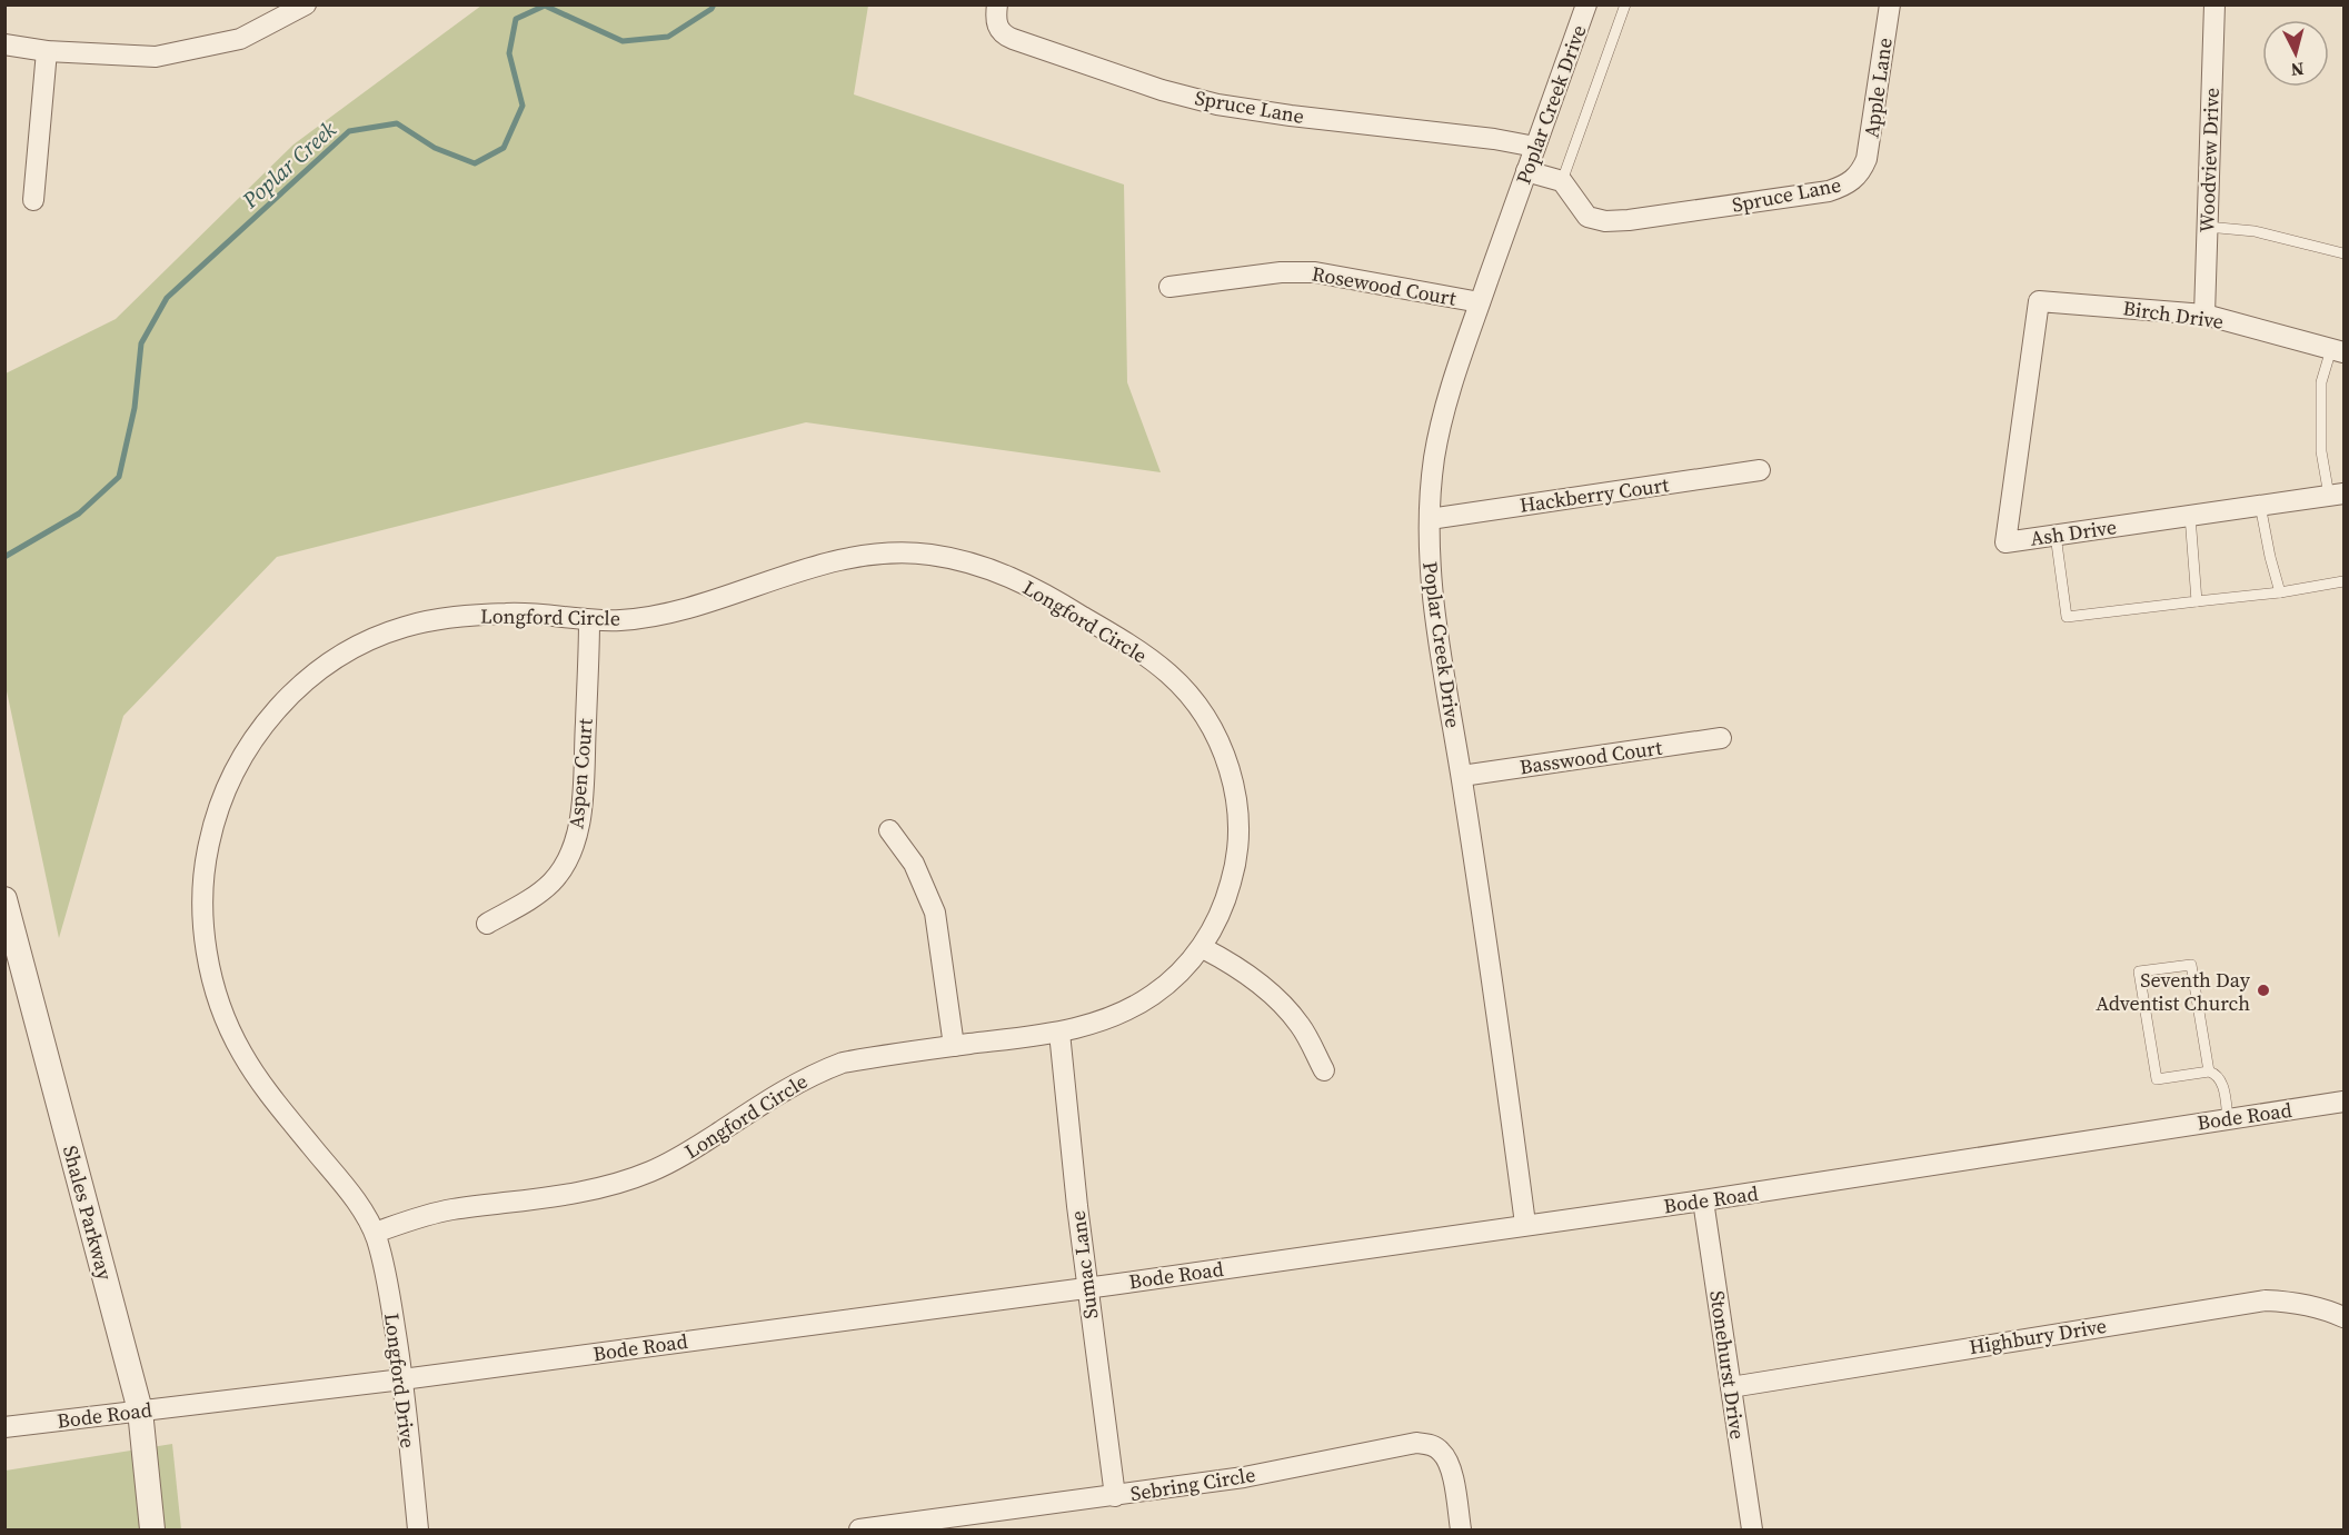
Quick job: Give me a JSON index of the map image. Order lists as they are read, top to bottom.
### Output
{
  "streets": {
    "street": [
      "Apple Lane",
      "Poplar Creek Drive",
      "Spruce Lane",
      "Woodview Drive",
      "Rosewood Court",
      "Birch Drive",
      "Hackberry Court",
      "Ash Drive",
      "Longford Circle",
      "Basswood Court",
      "Aspen Court",
      "Bode Road",
      "Shales Parkway",
      "Sumac Lane",
      "Highbury Drive",
      "Stonehurst Drive",
      "Longford Drive",
      "Sebring Circle"
    ]
  },
  "crossings": [
    ["Apple Lane", "Spruce Lane"],
    ["Poplar Creek Drive", "Spruce Lane"],
    ["Poplar Creek Drive", "Rosewood Court"],
    ["Poplar Creek Drive", "Hackberry Court"],
    ["Poplar Creek Drive", "Basswood Court"],
    ["Poplar Creek Drive", "Bode Road"],
    ["Woodview Drive", "Birch Drive"],
    ["Birch Drive", "Ash Drive"],
    ["Longford Circle", "Aspen Court"],
    ["Longford Circle", "Sumac Lane"],
    ["Longford Circle", "Longford Drive"],
    ["Bode Road", "Shales Parkway"],
    ["Bode Road", "Sumac Lane"],
    ["Bode Road", "Stonehurst Drive"],
    ["Bode Road", "Longford Drive"],
    ["Sumac Lane", "Sebring Circle"],
    ["Highbury Drive", "Stonehurst Drive"]
  ],
  "water": ["Poplar Creek"],
  "places": ["Seventh Day Adventist Church"],
  "north": "bottom"
}
